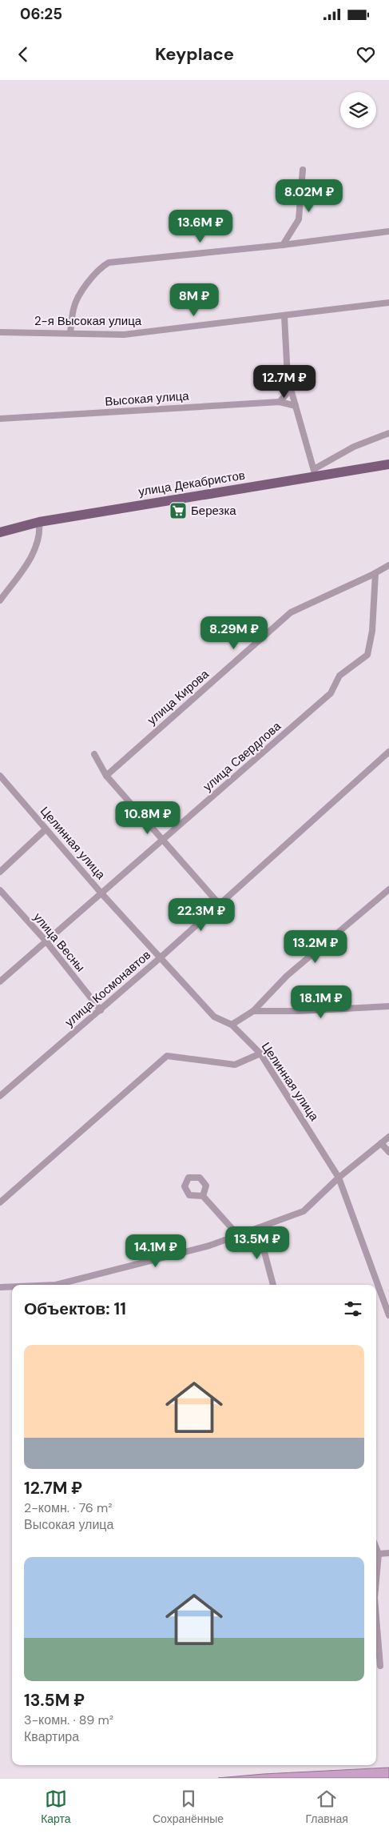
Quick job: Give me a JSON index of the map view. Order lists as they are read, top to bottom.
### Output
{
  "streets": {
    "main road": ["улица Декабристов"],
    "street": [
      "2-я Высокая улица",
      "Высокая улица",
      "улица Кирова",
      "улица Свердлова",
      "Целинная улица",
      "улица Весны",
      "улица Космонавтов"
    ]
  },
  "crossings": [
    ["улица Кирова", "улица Свердлова"],
    ["улица Свердлова", "Целинная улица"],
    ["улица Свердлова", "улица Весны"],
    ["Целинная улица", "улица Космонавтов"],
    ["улица Весны", "улица Космонавтов"]
  ],
  "places": {
    "supermarket": ["Березка"]
  },
  "page": {
    "status": "06:25",
    "header": "Keyplace",
    "price": [
      "8.02M ₽",
      "13.6M ₽",
      "8M ₽",
      "12.7M ₽",
      "8.29M ₽",
      "10.8M ₽",
      "22.3M ₽",
      "13.2M ₽",
      "18.1M ₽",
      "13.5M ₽",
      "14.1M ₽"
    ],
    "heading": "Объектов: 11",
    "list": [
      {
        "name": "12.7M ₽",
        "note": "2-комн. · 76 m² · Высокая улица"
      },
      {
        "name": "13.5M ₽",
        "note": "3-комн. · 89 m² · Квартира"
      }
    ],
    "tabs": ["Карта", "Сохранённые", "Главная"]
  }
}
